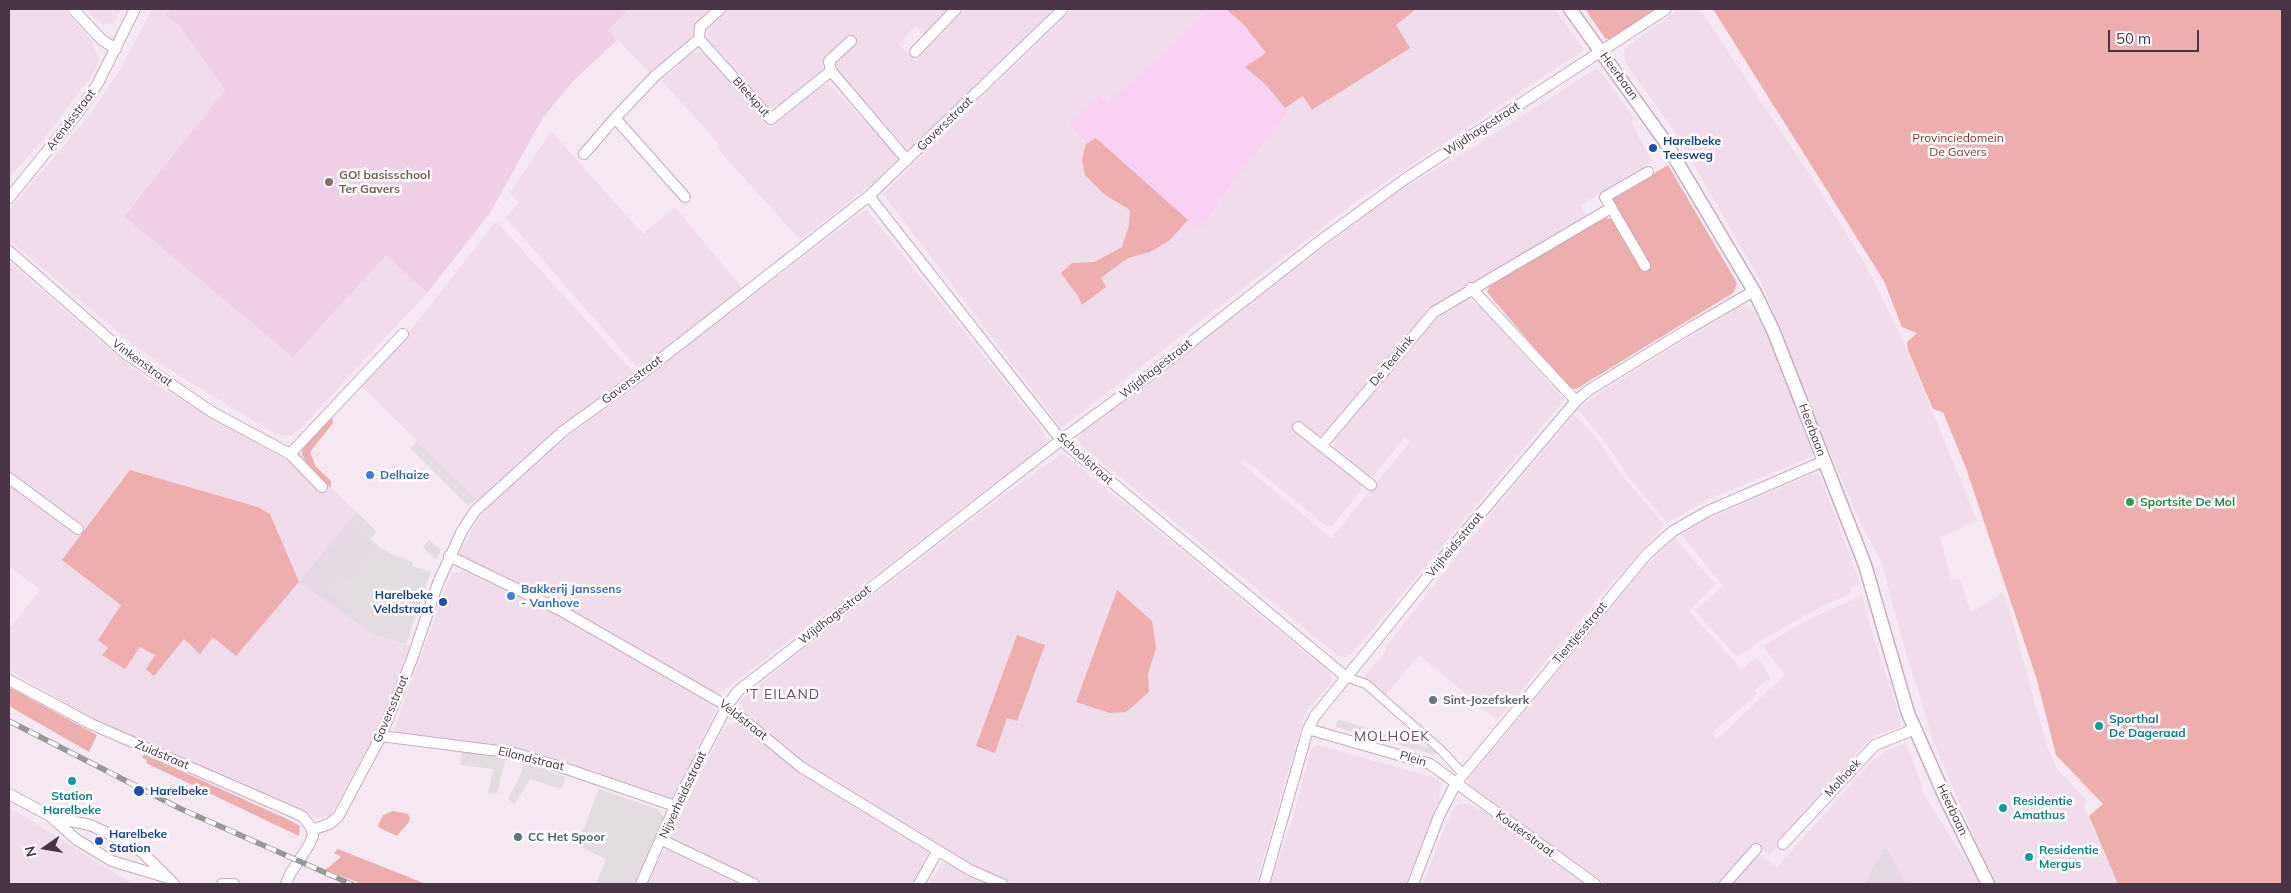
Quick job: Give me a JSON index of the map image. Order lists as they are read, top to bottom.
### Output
{
  "streets": {
    "street": [
      "Heerbaan",
      "Bleekput",
      "Arendsstraat",
      "Gaversstraat",
      "Wijdhagestraat",
      "De Teerlink",
      "Vinkenstraat",
      "Schoolstraat",
      "Vrijheidsstraat",
      "Tientjesstraat",
      "Veldstraat",
      "Zuidstraat",
      "Eilandstraat",
      "Plein",
      "Molhoek",
      "Nijverheidsstraat",
      "Kouterstraat"
    ]
  },
  "crossings": [
    ["Heerbaan", "Wijdhagestraat"],
    ["Heerbaan", "Vrijheidsstraat"],
    ["Heerbaan", "Tientjesstraat"],
    ["Heerbaan", "Molhoek"],
    ["Gaversstraat", "Schoolstraat"],
    ["Gaversstraat", "Veldstraat"],
    ["Gaversstraat", "Zuidstraat"],
    ["Gaversstraat", "Eilandstraat"],
    ["Wijdhagestraat", "Schoolstraat"],
    ["Wijdhagestraat", "Veldstraat"],
    ["Wijdhagestraat", "Nijverheidsstraat"],
    ["Schoolstraat", "Vrijheidsstraat"],
    ["Schoolstraat", "Plein"],
    ["Vrijheidsstraat", "Plein"],
    ["Tientjesstraat", "Plein"],
    ["Tientjesstraat", "Kouterstraat"],
    ["Veldstraat", "Nijverheidsstraat"],
    ["Eilandstraat", "Nijverheidsstraat"],
    ["Plein", "Kouterstraat"]
  ],
  "districts": ["'T EILAND", "MOLHOEK"],
  "parks": ["Provinciedomein De Gavers"],
  "places": [
    "Harelbeke Teesweg",
    "GO! basisschool Ter Gavers",
    "Delhaize",
    "Sportsite De Mol",
    "Bakkerij Janssens - Vanhove",
    "Harelbeke Veldstraat",
    "Sint-Jozefskerk",
    "Sporthal De Dageraad",
    "Station Harelbeke",
    "Harelbeke",
    "Residentie Amathus",
    "CC Het Spoor",
    "Harelbeke Station",
    "Residentie Mergus"
  ],
  "scale_bar": "50 m",
  "north": "left"
}
